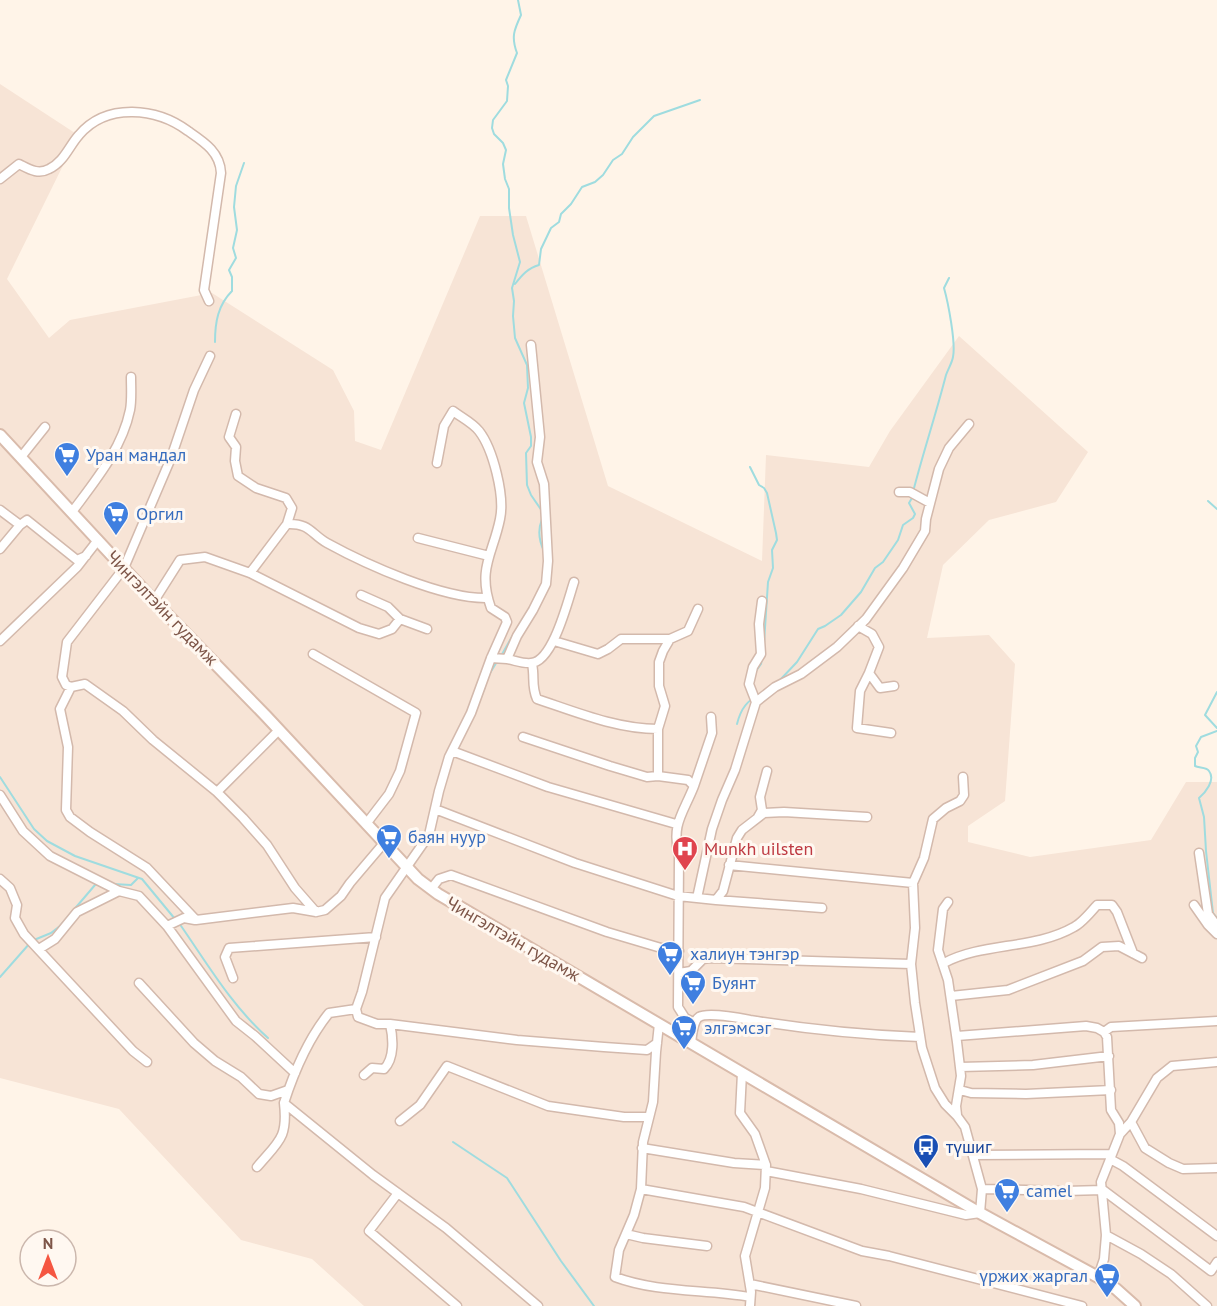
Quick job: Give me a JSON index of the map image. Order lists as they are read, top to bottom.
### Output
{
  "streets": {
    "main road": ["Чингэлтэйн гудамж"]
  },
  "places": {
    "supermarket": [
      "Уран мандал",
      "Оргил",
      "баян нуур",
      "халиун тэнгэр",
      "Буянт",
      "элгэмсэг",
      "camel",
      "үржих жаргал"
    ],
    "hospital": ["Munkh uilsten"],
    "bus stop": ["түшиг"]
  },
  "north": "top"
}
